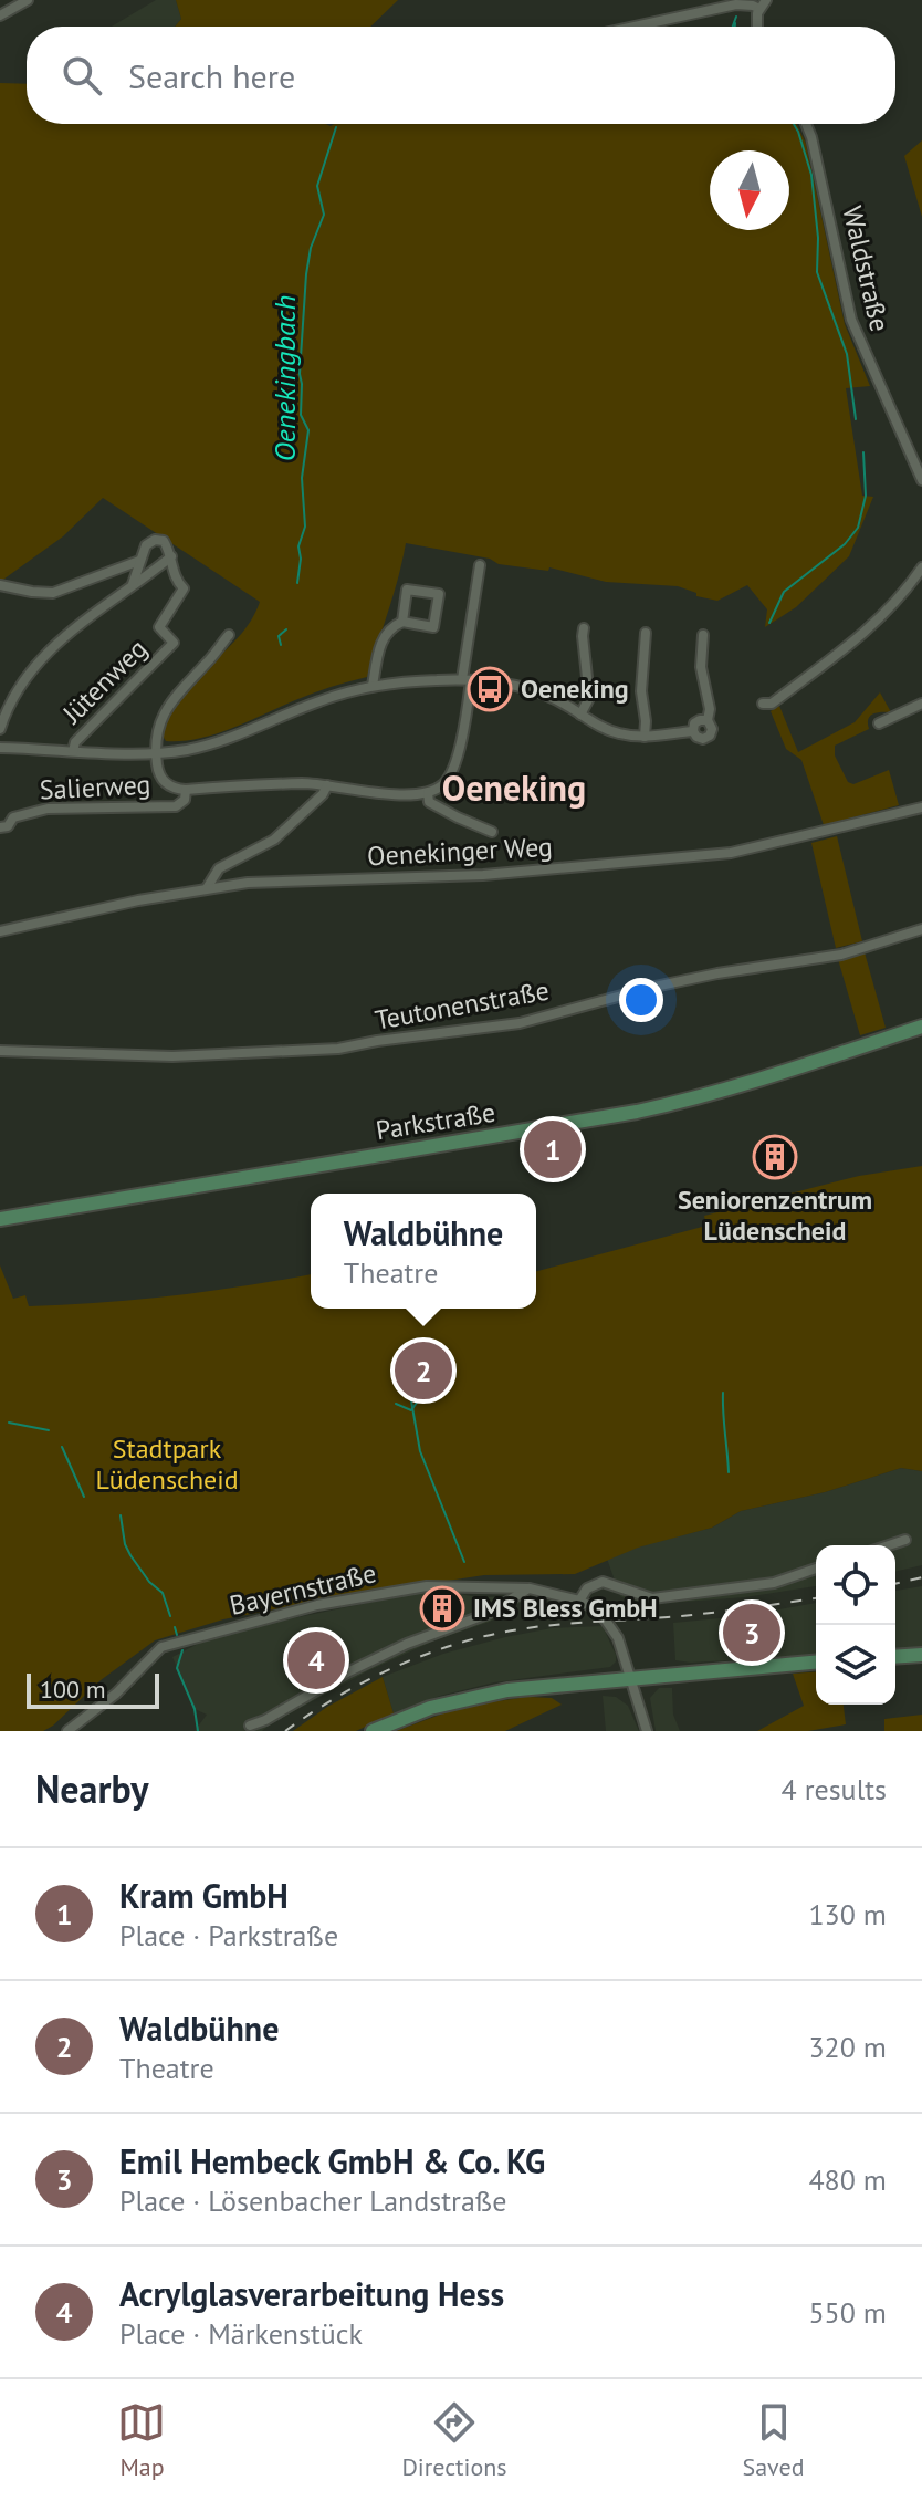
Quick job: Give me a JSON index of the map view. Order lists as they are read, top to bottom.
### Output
{
  "streets": {
    "street": [
      "Waldstraße",
      "Jütenweg",
      "Salierweg",
      "Oenekinger Weg",
      "Teutonenstraße",
      "Parkstraße",
      "Bayernstraße"
    ]
  },
  "districts": ["Oeneking"],
  "water": ["Oenekingbach"],
  "parks": ["Stadtpark Lüdenscheid"],
  "places": {
    "bus stop": ["Oeneking"],
    "building": ["Seniorenzentrum Lüdenscheid", "IMS Bless GmbH"]
  },
  "scale_bar": "100 m",
  "north": "bottom",
  "page": {
    "search": "Search here",
    "pins": [
      "1",
      "2",
      "3",
      "4"
    ],
    "popup": ["Waldbühne", "Theatre"],
    "scale": "100 m",
    "heading": ["Nearby", "4 results"],
    "list": [
      {
        "mark": "1",
        "name": "Kram GmbH",
        "note": "Place · Parkstraße",
        "value": "130 m"
      },
      {
        "mark": "2",
        "name": "Waldbühne",
        "note": "Theatre",
        "value": "320 m"
      },
      {
        "mark": "3",
        "name": "Emil Hembeck GmbH & Co. KG",
        "note": "Place · Lösenbacher Landstraße",
        "value": "480 m"
      },
      {
        "mark": "4",
        "name": "Acrylglasverarbeitung Hess",
        "note": "Place · Märkenstück",
        "value": "550 m"
      }
    ],
    "nav": ["Map", "Directions", "Saved"]
  }
}
